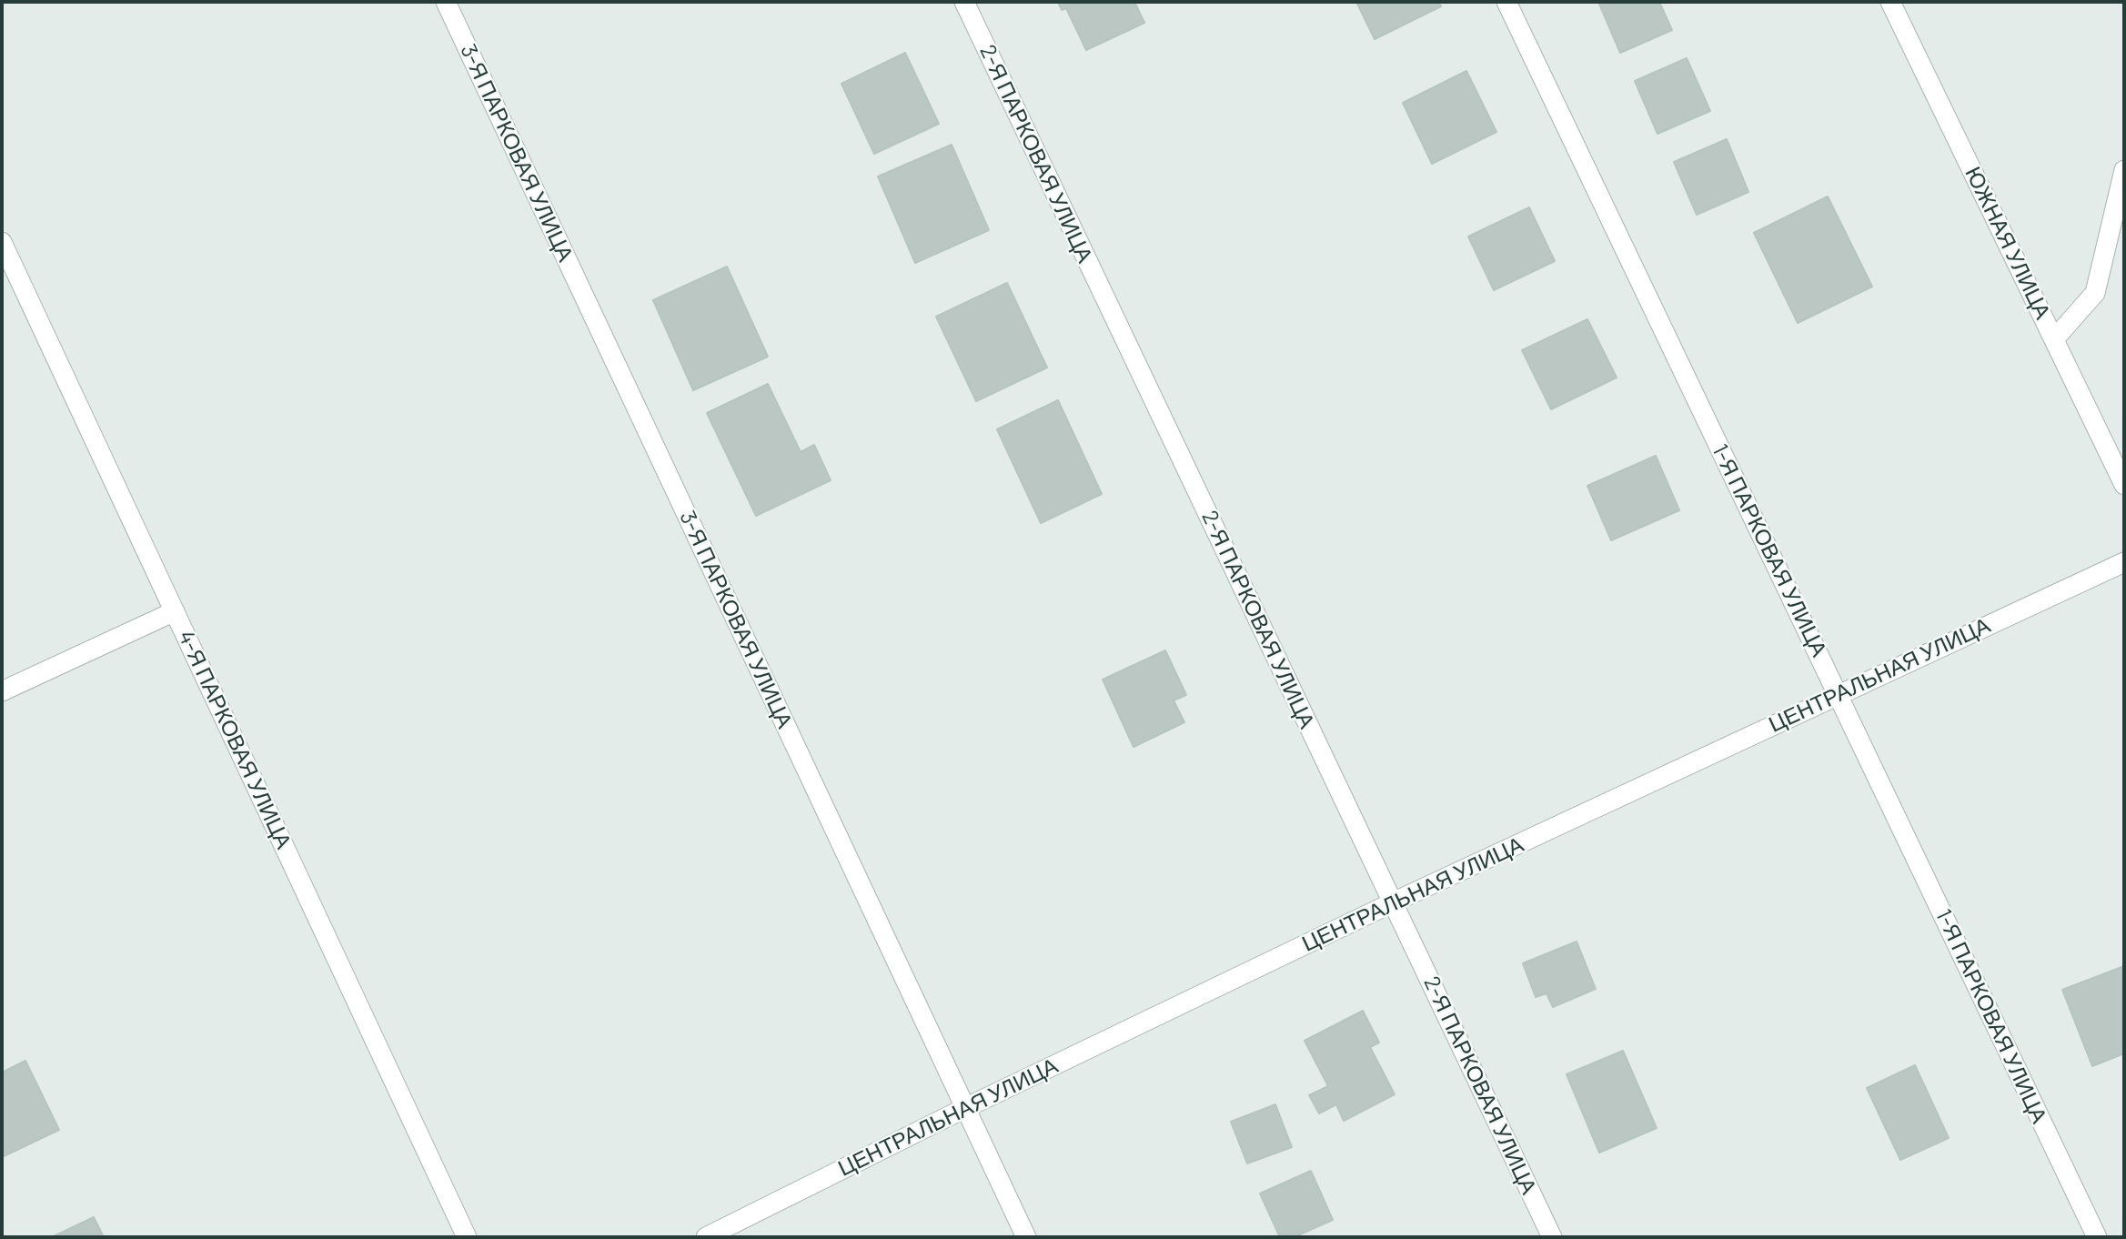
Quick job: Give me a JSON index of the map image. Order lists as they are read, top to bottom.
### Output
{
  "streets": {
    "street": [
      "3-Я ПАРКОВАЯ УЛИЦА",
      "2-Я ПАРКОВАЯ УЛИЦА",
      "ЮЖНАЯ УЛИЦА",
      "1-Я ПАРКОВАЯ УЛИЦА",
      "ЦЕНТРАЛЬНАЯ УЛИЦА",
      "4-Я ПАРКОВАЯ УЛИЦА"
    ]
  },
  "crossings": [
    ["3-Я ПАРКОВАЯ УЛИЦА", "ЦЕНТРАЛЬНАЯ УЛИЦА"],
    ["2-Я ПАРКОВАЯ УЛИЦА", "ЦЕНТРАЛЬНАЯ УЛИЦА"],
    ["1-Я ПАРКОВАЯ УЛИЦА", "ЦЕНТРАЛЬНАЯ УЛИЦА"]
  ]
}
